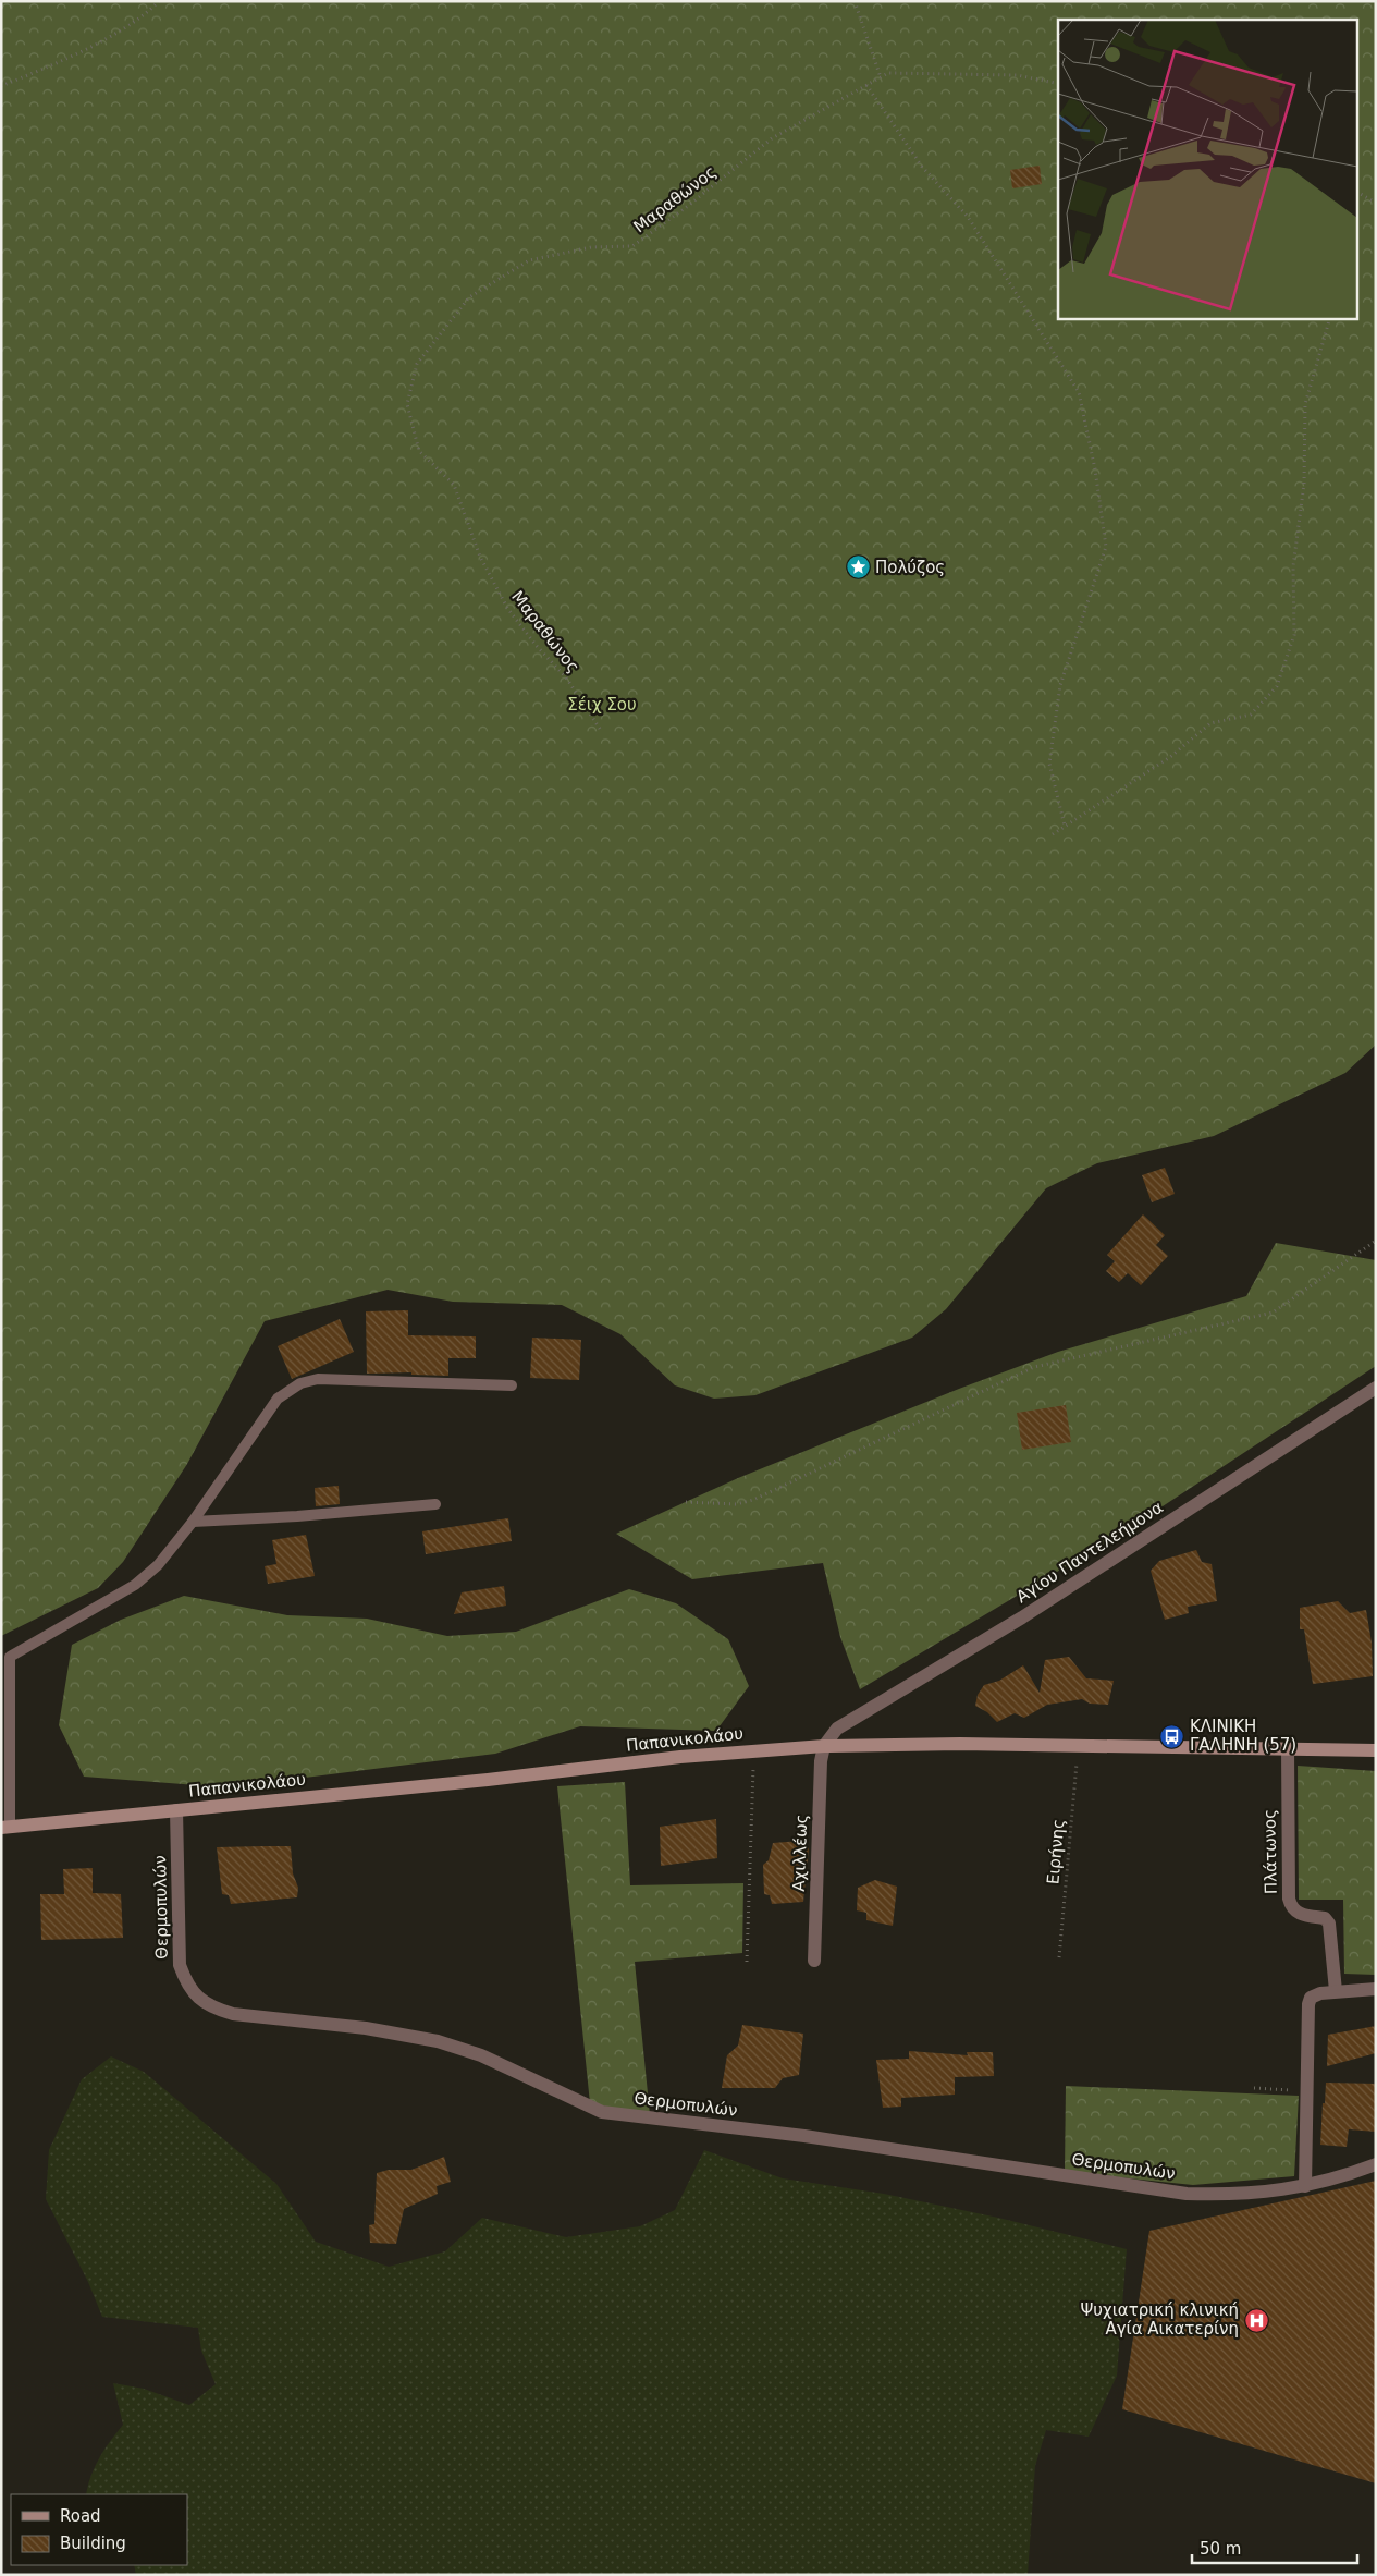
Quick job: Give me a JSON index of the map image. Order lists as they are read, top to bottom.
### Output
{
  "streets": {
    "main road": ["Παπανικολάου"],
    "street": [
      "Αγίου Παντελεήμονα",
      "Πλάτωνος",
      "Αχιλλέως",
      "Θερμοπυλών"
    ],
    "path": ["Μαραθώνος", "Ειρήνης"]
  },
  "crossings": [
    ["Αγίου Παντελεήμονα", "Παπανικολάου"],
    ["Αγίου Παντελεήμονα", "Αχιλλέως"],
    ["Παπανικολάου", "Ειρήνης"],
    ["Παπανικολάου", "Πλάτωνος"],
    ["Παπανικολάου", "Αχιλλέως"],
    ["Παπανικολάου", "Θερμοπυλών"]
  ],
  "parks": ["Σέιχ Σου"],
  "places": {
    "place": ["Πολύζος"],
    "bus stop": ["ΚΛΙΝΙΚΗ ΓΑΛΗΝΗ (57)"],
    "hospital": ["Ψυχιατρική κλινική Αγία Αικατερίνη"]
  },
  "legend": ["Road", "Building"],
  "scale_bar": "50 m"
}
